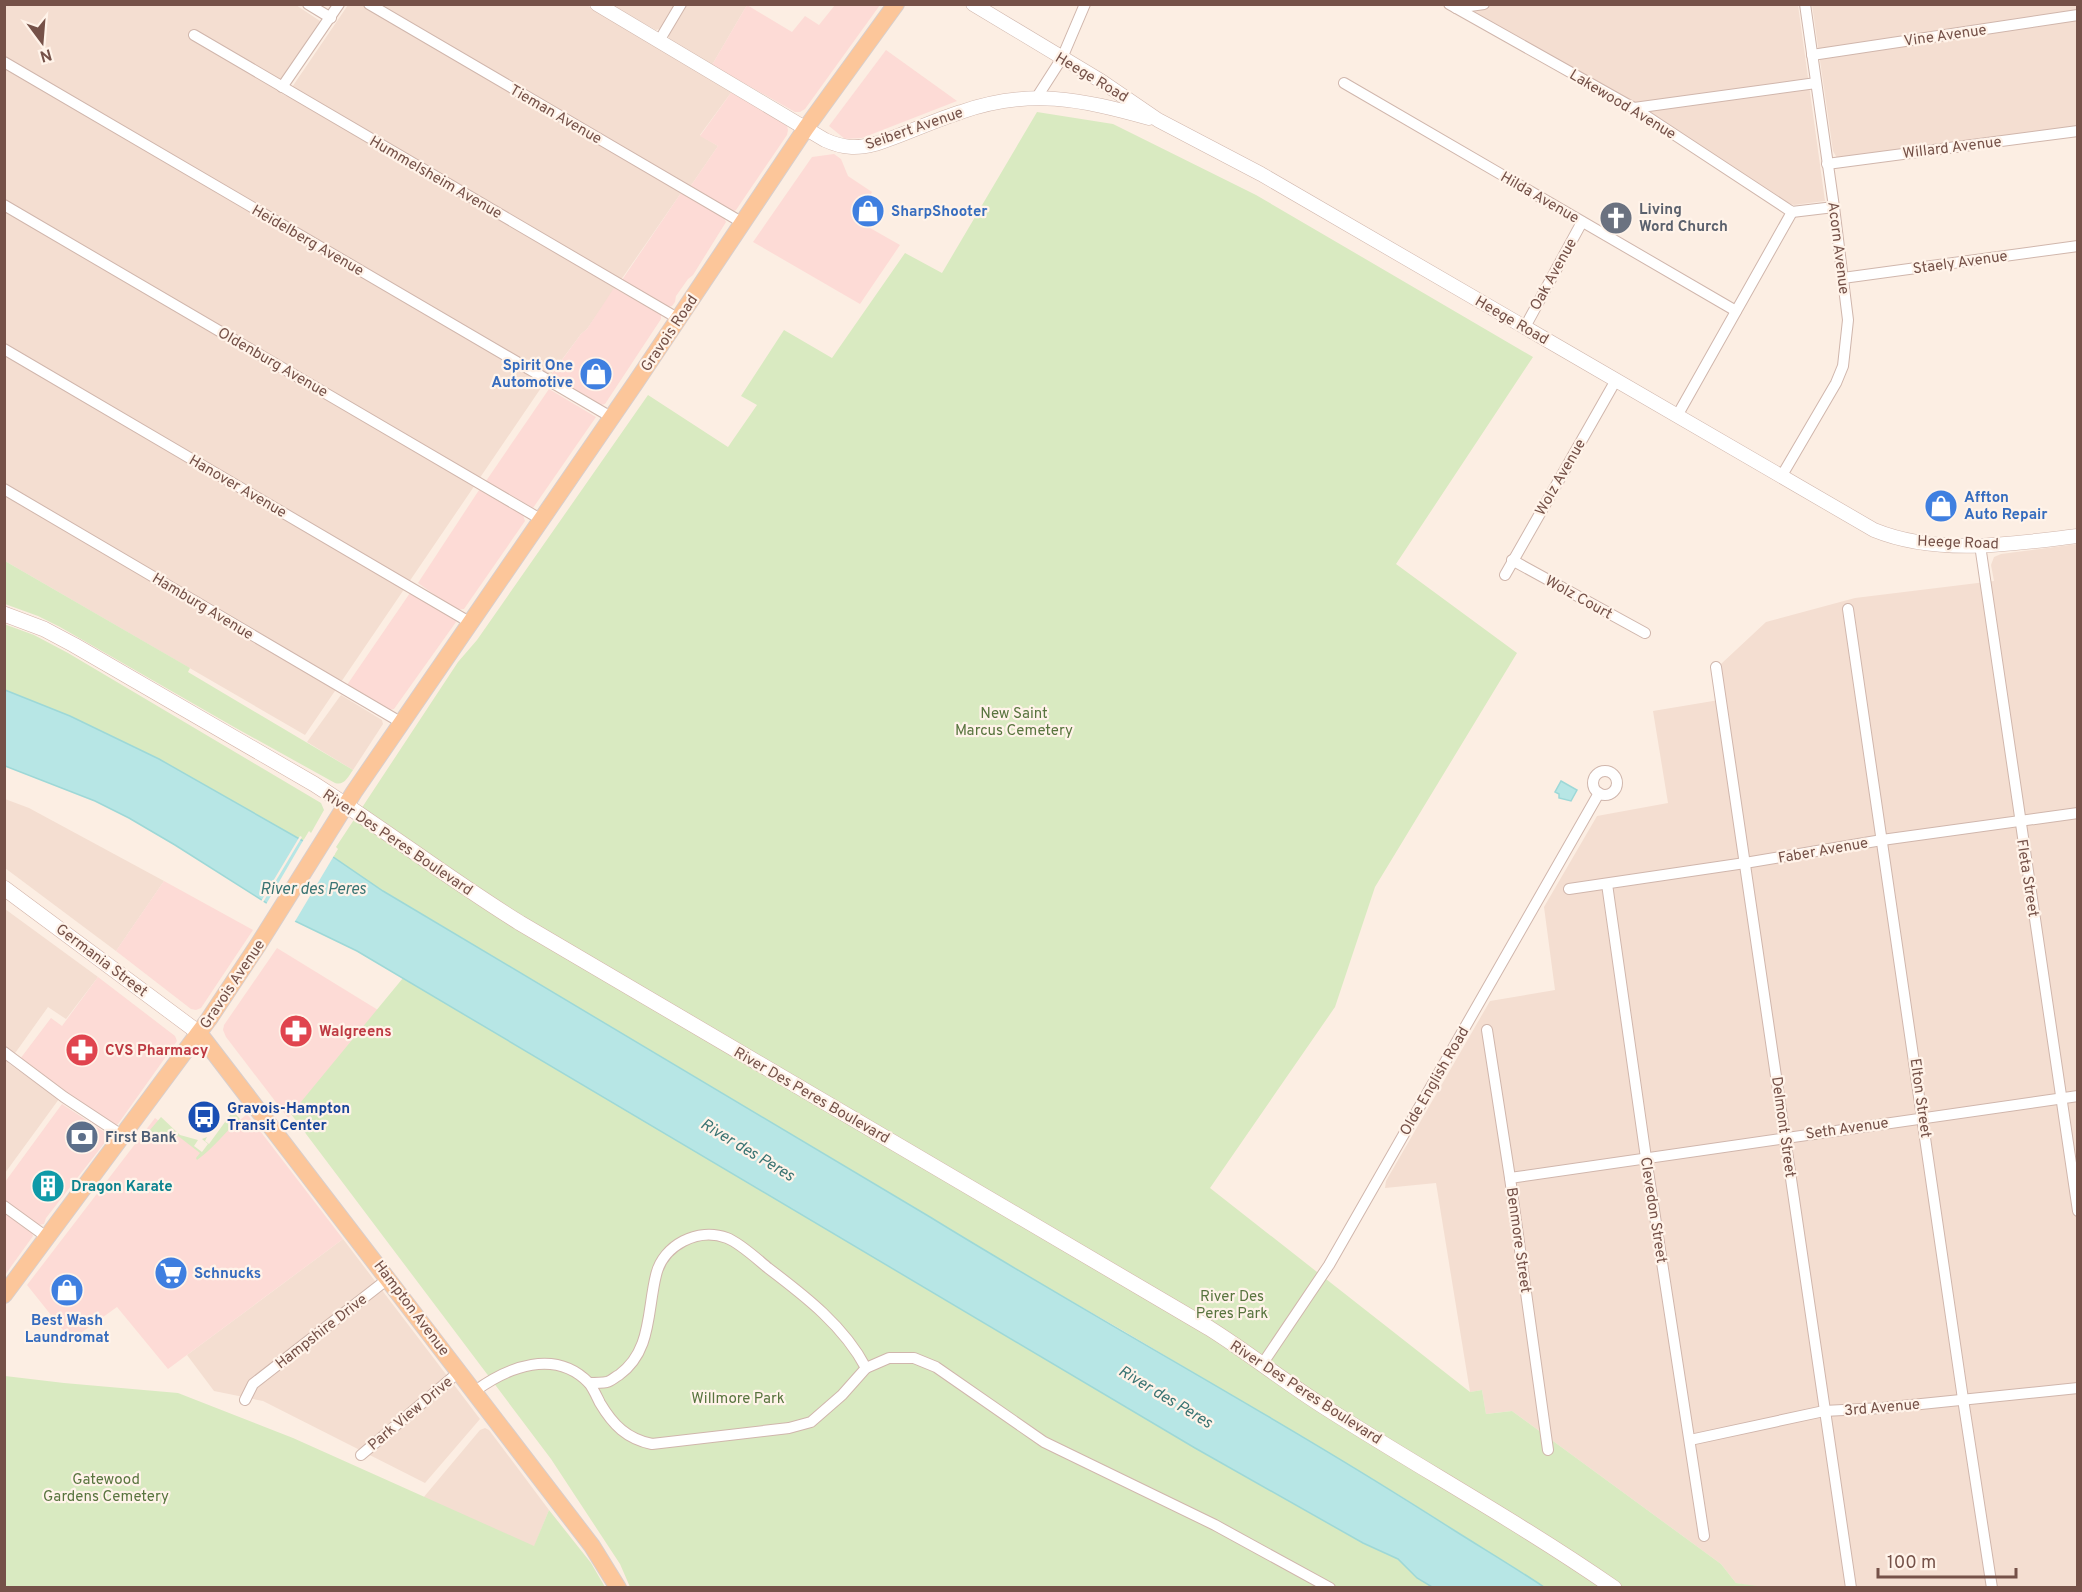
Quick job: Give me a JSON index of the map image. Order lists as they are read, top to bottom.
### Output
{
  "streets": {
    "main road": [
      "Gravois Road",
      "River Des Peres Boulevard",
      "Germania Street",
      "Gravois Avenue",
      "Hampton Avenue"
    ],
    "street": [
      "Vine Avenue",
      "Heege Road",
      "Lakewood Avenue",
      "Tieman Avenue",
      "Seibert Avenue",
      "Willard Avenue",
      "Hummelsheim Avenue",
      "Hilda Avenue",
      "Heidelberg Avenue",
      "Acorn Avenue",
      "Staely Avenue",
      "Oak Avenue",
      "Oldenburg Avenue",
      "Wolz Avenue",
      "Hanover Avenue",
      "Wolz Court",
      "Hamburg Avenue",
      "Faber Avenue",
      "Fleta Street",
      "Olde English Road",
      "Elton Street",
      "Delmont Street",
      "Seth Avenue",
      "Clevedon Street",
      "Benmore Street",
      "Hampshire Drive",
      "3rd Avenue",
      "Park View Drive"
    ]
  },
  "crossings": [
    ["Vine Avenue", "Acorn Avenue"],
    ["Heege Road", "Seibert Avenue"],
    ["Heege Road", "Acorn Avenue"],
    ["Heege Road", "Oak Avenue"],
    ["Heege Road", "Wolz Avenue"],
    ["Heege Road", "Fleta Street"],
    ["Tieman Avenue", "Gravois Road"],
    ["Seibert Avenue", "Gravois Road"],
    ["Willard Avenue", "Acorn Avenue"],
    ["Hummelsheim Avenue", "Gravois Road"],
    ["Hilda Avenue", "Oak Avenue"],
    ["Heidelberg Avenue", "Gravois Road"],
    ["Acorn Avenue", "Staely Avenue"],
    ["Gravois Road", "Oldenburg Avenue"],
    ["Gravois Road", "Hanover Avenue"],
    ["Gravois Road", "Gravois Avenue"],
    ["Wolz Avenue", "Wolz Court"],
    ["Hamburg Avenue", "Gravois Avenue"],
    ["River Des Peres Boulevard", "Gravois Avenue"],
    ["River Des Peres Boulevard", "Olde English Road"],
    ["Faber Avenue", "Fleta Street"],
    ["Faber Avenue", "Elton Street"],
    ["Faber Avenue", "Delmont Street"],
    ["Faber Avenue", "Clevedon Street"],
    ["Fleta Street", "Seth Avenue"],
    ["Germania Street", "Gravois Avenue"],
    ["Germania Street", "Hampton Avenue"],
    ["Gravois Avenue", "Hampton Avenue"],
    ["Elton Street", "Seth Avenue"],
    ["Elton Street", "3rd Avenue"],
    ["Delmont Street", "Seth Avenue"],
    ["Delmont Street", "3rd Avenue"],
    ["Seth Avenue", "Clevedon Street"],
    ["Seth Avenue", "Benmore Street"],
    ["Clevedon Street", "3rd Avenue"],
    ["Hampton Avenue", "Hampshire Drive"],
    ["Hampton Avenue", "Park View Drive"]
  ],
  "water": ["River des Peres"],
  "parks": [
    "New Saint Marcus Cemetery",
    "River Des Peres Park",
    "Willmore Park",
    "Gatewood Gardens Cemetery"
  ],
  "places": {
    "shop": [
      "SharpShooter",
      "Spirit One Automotive",
      "Affton Auto Repair",
      "Best Wash Laundromat"
    ],
    "church": ["Living Word Church"],
    "pharmacy": ["Walgreens", "CVS Pharmacy"],
    "bus stop": ["Gravois-Hampton Transit Center"],
    "bank": ["First Bank"],
    "building": ["Dragon Karate"],
    "supermarket": ["Schnucks"]
  },
  "scale_bar": "100 m",
  "north": "bottom"
}
